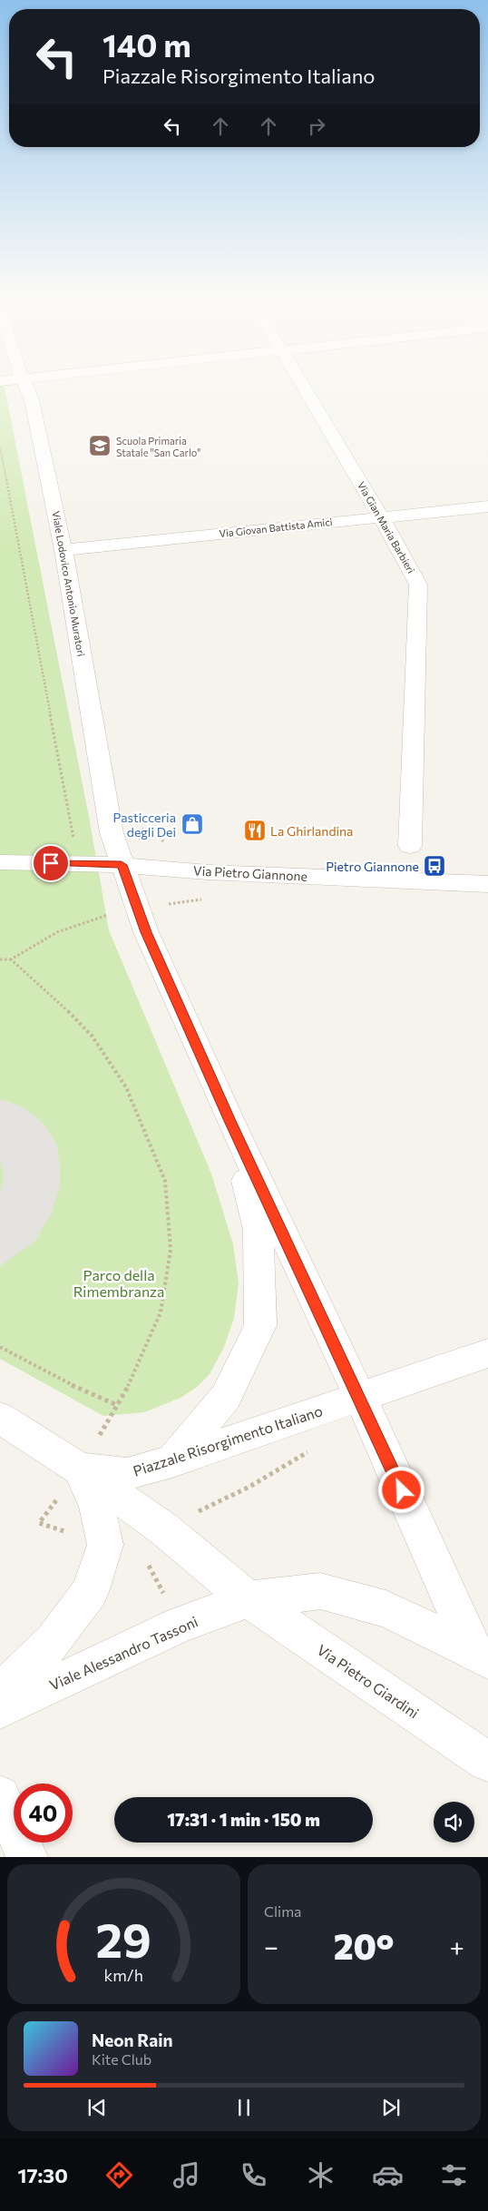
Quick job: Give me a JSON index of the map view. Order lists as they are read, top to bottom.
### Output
{
  "streets": {
    "street": [
      "Via Giovan Battista Amici",
      "Via Gian Maria Barbieri",
      "Viale Lodovico Antonio Muratori",
      "Via Pietro Giannone",
      "Piazzale Risorgimento Italiano",
      "Viale Alessandro Tassoni",
      "Via Pietro Giardini"
    ]
  },
  "crossings": [
    ["Via Giovan Battista Amici", "Via Gian Maria Barbieri"],
    ["Via Giovan Battista Amici", "Viale Lodovico Antonio Muratori"],
    ["Viale Lodovico Antonio Muratori", "Via Pietro Giannone"],
    ["Piazzale Risorgimento Italiano", "Via Pietro Giardini"],
    ["Viale Alessandro Tassoni", "Via Pietro Giardini"]
  ],
  "parks": ["Parco della Rimembranza"],
  "places": {
    "school or university": ["Scuola Primaria Statale \"San Carlo\""],
    "shop": ["Pasticceria degli Dei"],
    "restaurant": ["La Ghirlandina"],
    "bus stop": ["Pietro Giannone"]
  },
  "page": {
    "turn": ["140 m", "Piazzale Risorgimento Italiano"],
    "limit": "40",
    "trip": "17:31 · 1 min · 150 m",
    "tile": "Clima",
    "heat": ["−", "20°", "+"],
    "song": ["Neon Rain", "Kite Club"],
    "tabs": "17:30",
    "gauge": ["29", "km/h"]
  }
}
